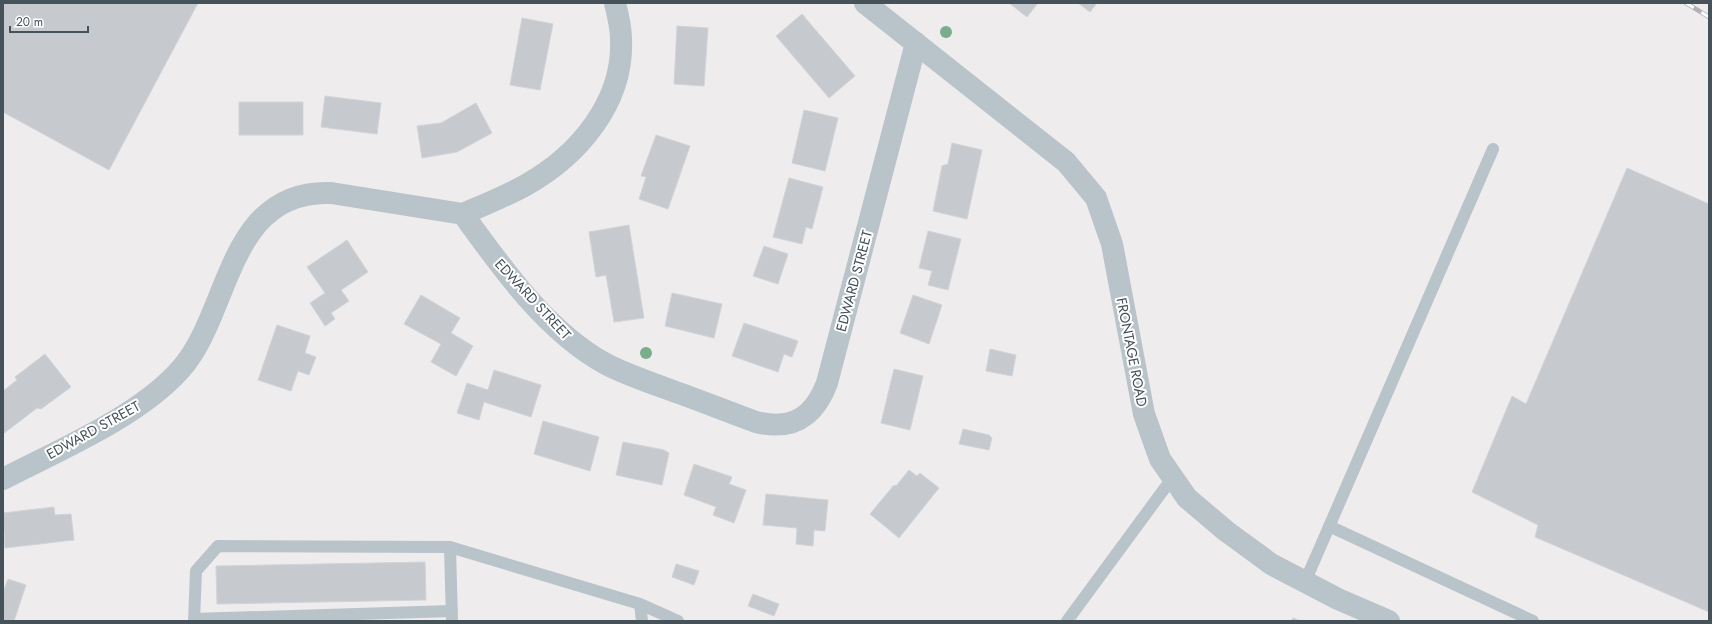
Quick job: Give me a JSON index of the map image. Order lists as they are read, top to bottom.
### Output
{
  "streets": {
    "street": ["EDWARD STREET", "FRONTAGE ROAD"]
  },
  "crossings": [
    ["EDWARD STREET", "FRONTAGE ROAD"]
  ],
  "scale_bar": "20 m"
}
